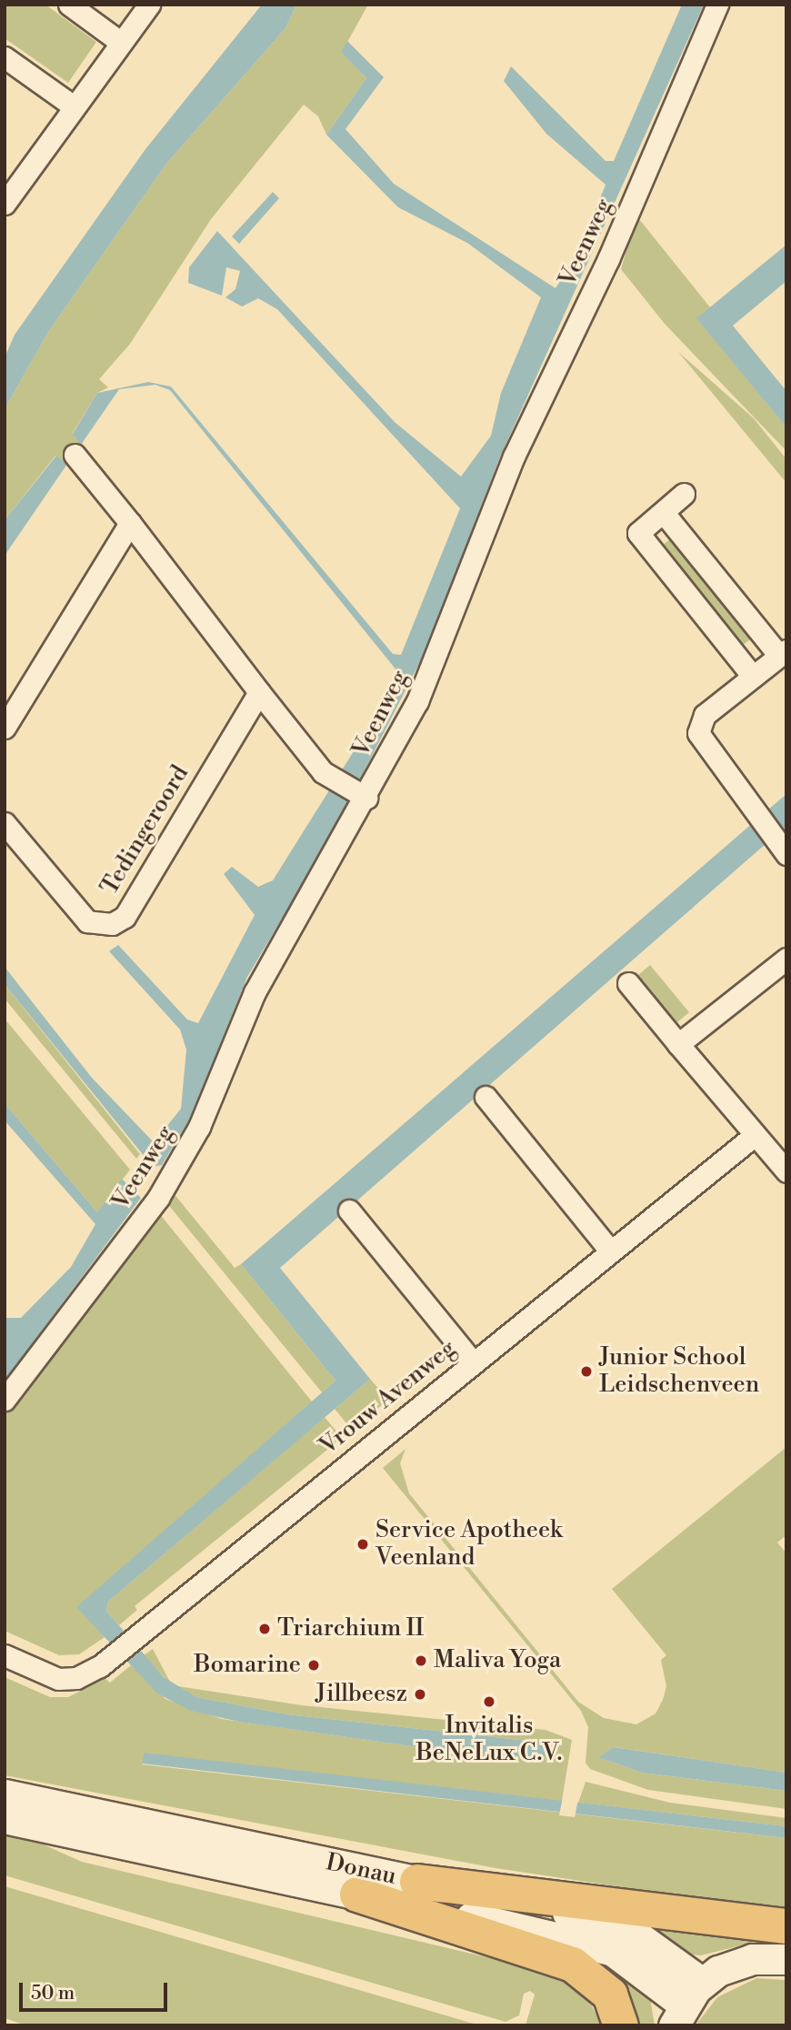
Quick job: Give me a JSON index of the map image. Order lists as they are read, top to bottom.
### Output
{
  "streets": {
    "main road": ["Donau"],
    "street": ["Veenweg", "Tedingeroord", "Vrouw Avenweg"]
  },
  "places": [
    "Junior School Leidschenveen",
    "Service Apotheek Veenland",
    "Triarchium II",
    "Maliva Yoga",
    "Bomarine",
    "Jillbeesz",
    "Invitalis BeNeLux C.V."
  ],
  "scale_bar": "50 m"
}
